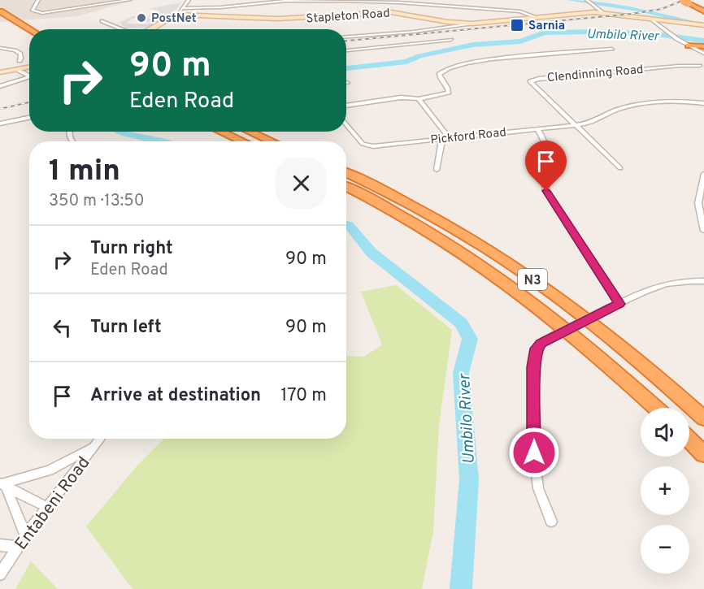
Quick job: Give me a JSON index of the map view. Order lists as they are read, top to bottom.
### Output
{
  "streets": {
    "highway": ["N3"],
    "main road": ["Stapleton Road"],
    "street": ["Clendinning Road", "Pickford Road", "Entabeni Road"]
  },
  "crossings": [
    ["Clendinning Road", "Pickford Road"]
  ],
  "water": ["Umbilo River"],
  "places": {
    "other": ["PostNet"],
    "transit": ["Sarnia"]
  },
  "page": {
    "turn": ["90 m", "Eden Road"],
    "heading": ["1 min", "350 m · 13:50"],
    "list": [
      {
        "name": "Turn right",
        "note": "Eden Road",
        "value": "90 m"
      },
      {
        "name": "Turn left",
        "value": "90 m"
      },
      {
        "name": "Arrive at destination",
        "value": "170 m"
      }
    ],
    "map_buttons": ["+", "−"]
  }
}
